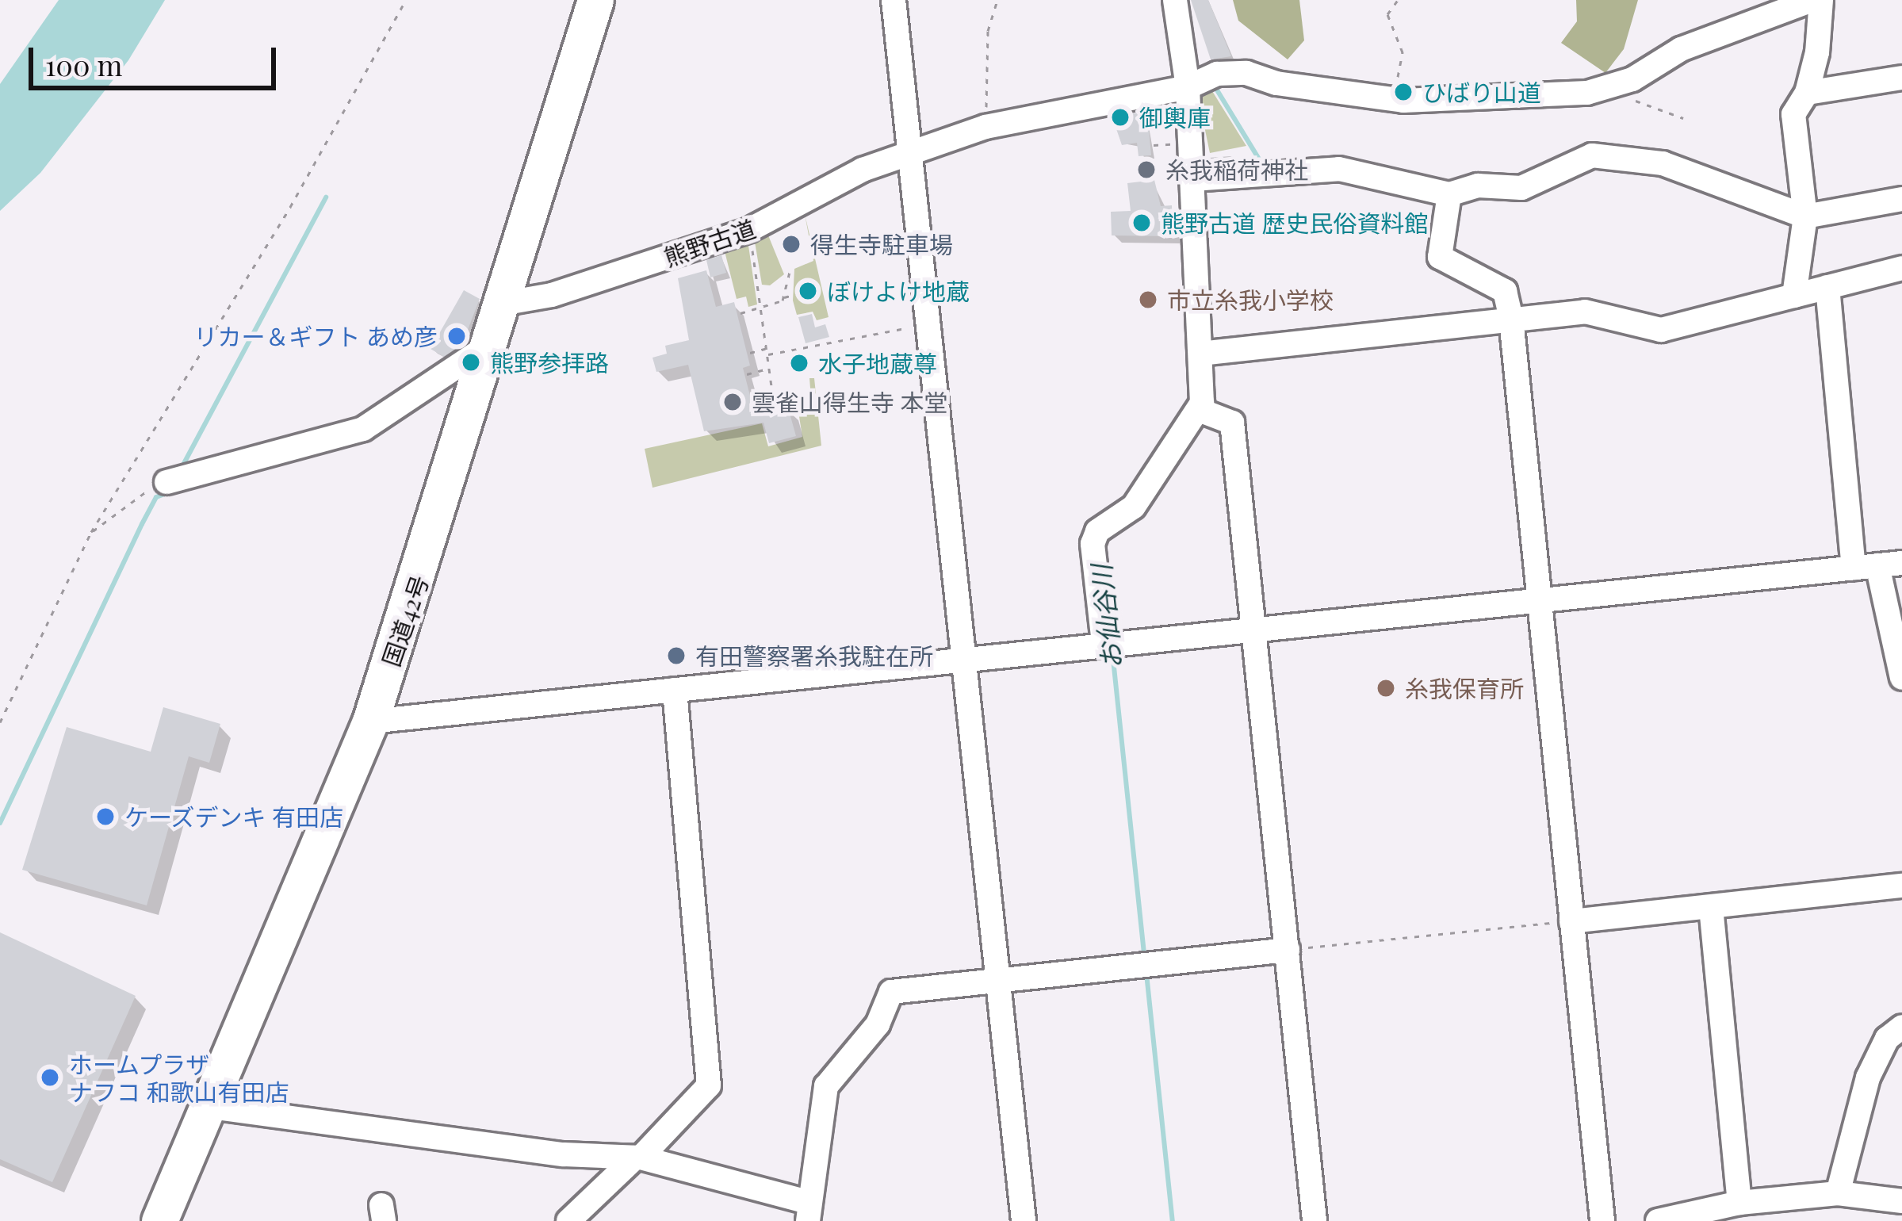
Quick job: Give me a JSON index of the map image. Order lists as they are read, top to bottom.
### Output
{
  "streets": {
    "highway": ["国道42号"],
    "street": ["熊野古道"]
  },
  "crossings": [
    ["熊野古道", "国道42号"]
  ],
  "water": ["お仙谷川"],
  "places": [
    "ひばり山道",
    "御輿庫",
    "糸我稲荷神社",
    "熊野古道 歴史民俗資料館",
    "得生寺駐車場",
    "ぼけよけ地蔵",
    "市立糸我小学校",
    "リカー＆ギフト あめ彦",
    "熊野参拝路",
    "水子地蔵尊",
    "雲雀山得生寺 本堂",
    "有田警察署糸我駐在所",
    "糸我保育所",
    "ケーズデンキ 有田店",
    "ホームプラザ ナフコ 和歌山有田店"
  ],
  "scale_bar": "100 m"
}
